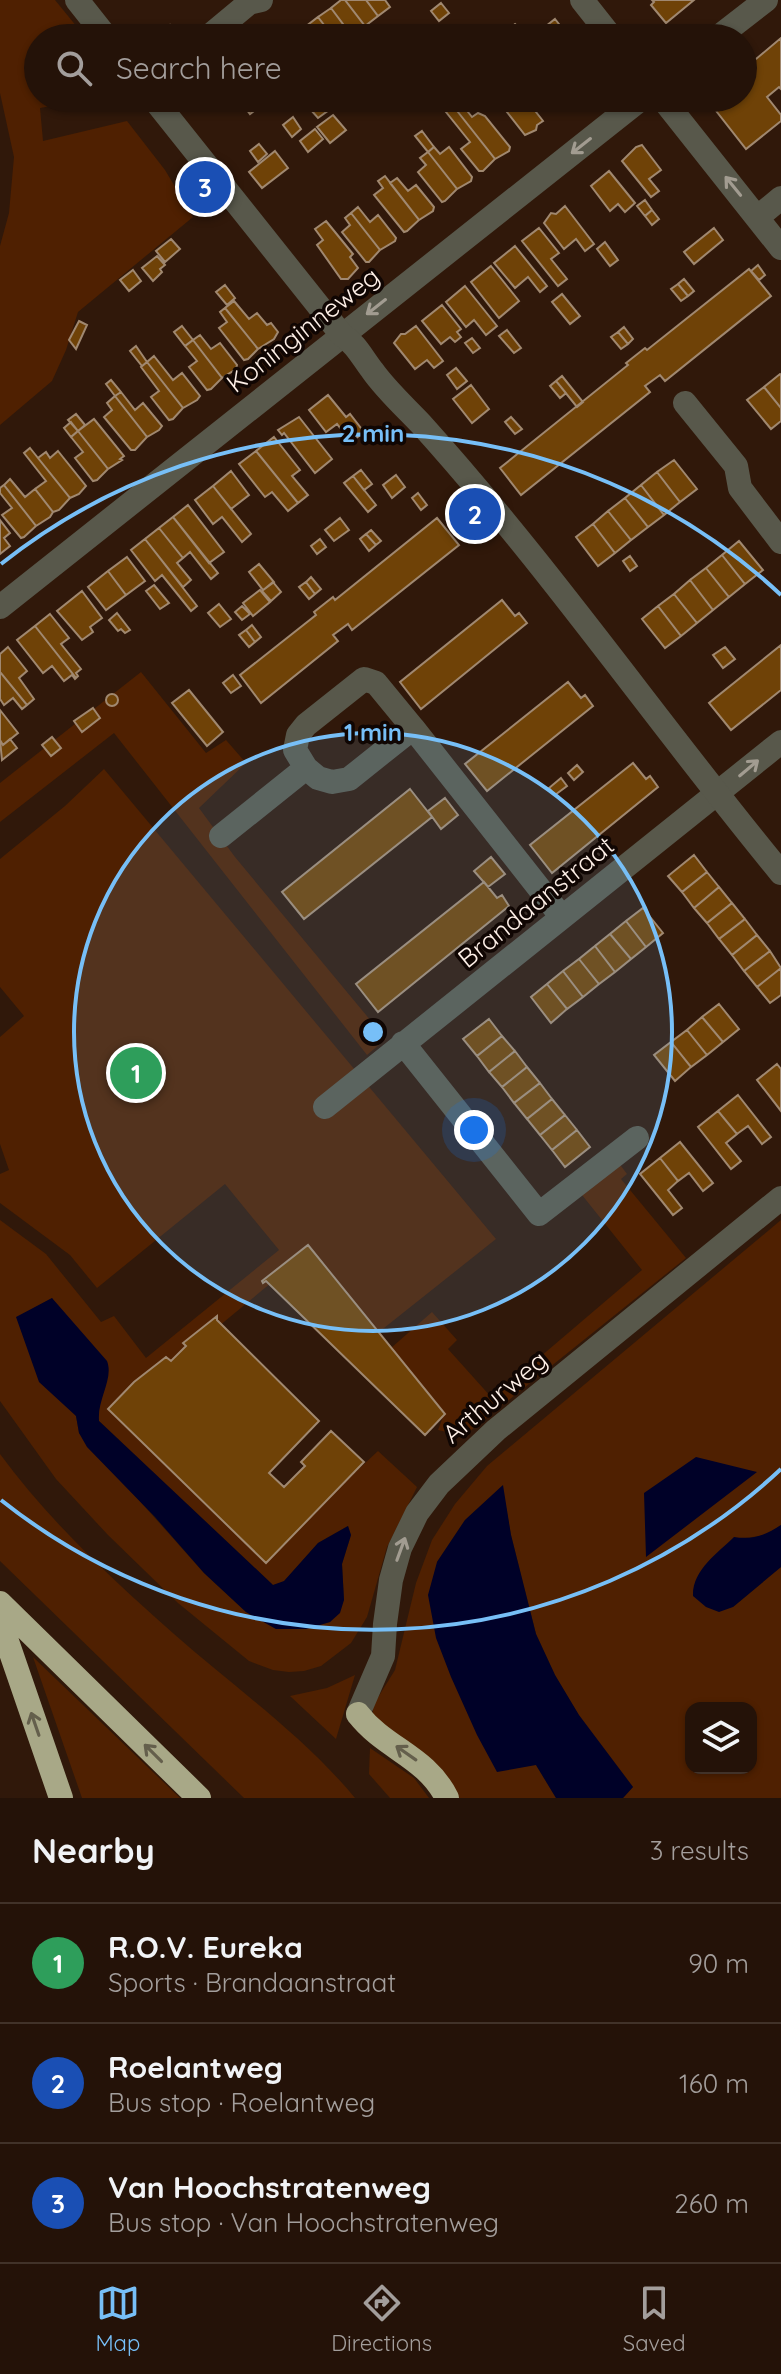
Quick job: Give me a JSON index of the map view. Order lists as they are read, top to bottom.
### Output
{
  "streets": {
    "street": ["Koninginneweg", "Brandaanstraat", "Arthurweg"]
  },
  "one_way": ["Koninginneweg", "Arthurweg"],
  "page": {
    "search": "Search here",
    "pins": ["3", "2", "1"],
    "heading": ["Nearby", "3 results"],
    "list": [
      {
        "mark": "1",
        "name": "R.O.V. Eureka",
        "note": "Sports · Brandaanstraat",
        "value": "90 m"
      },
      {
        "mark": "2",
        "name": "Roelantweg",
        "note": "Bus stop · Roelantweg",
        "value": "160 m"
      },
      {
        "mark": "3",
        "name": "Van Hoochstratenweg",
        "note": "Bus stop · Van Hoochstratenweg",
        "value": "260 m"
      }
    ],
    "nav": ["Map", "Directions", "Saved"]
  },
  "rings": ["2 min", "1 min"]
}
